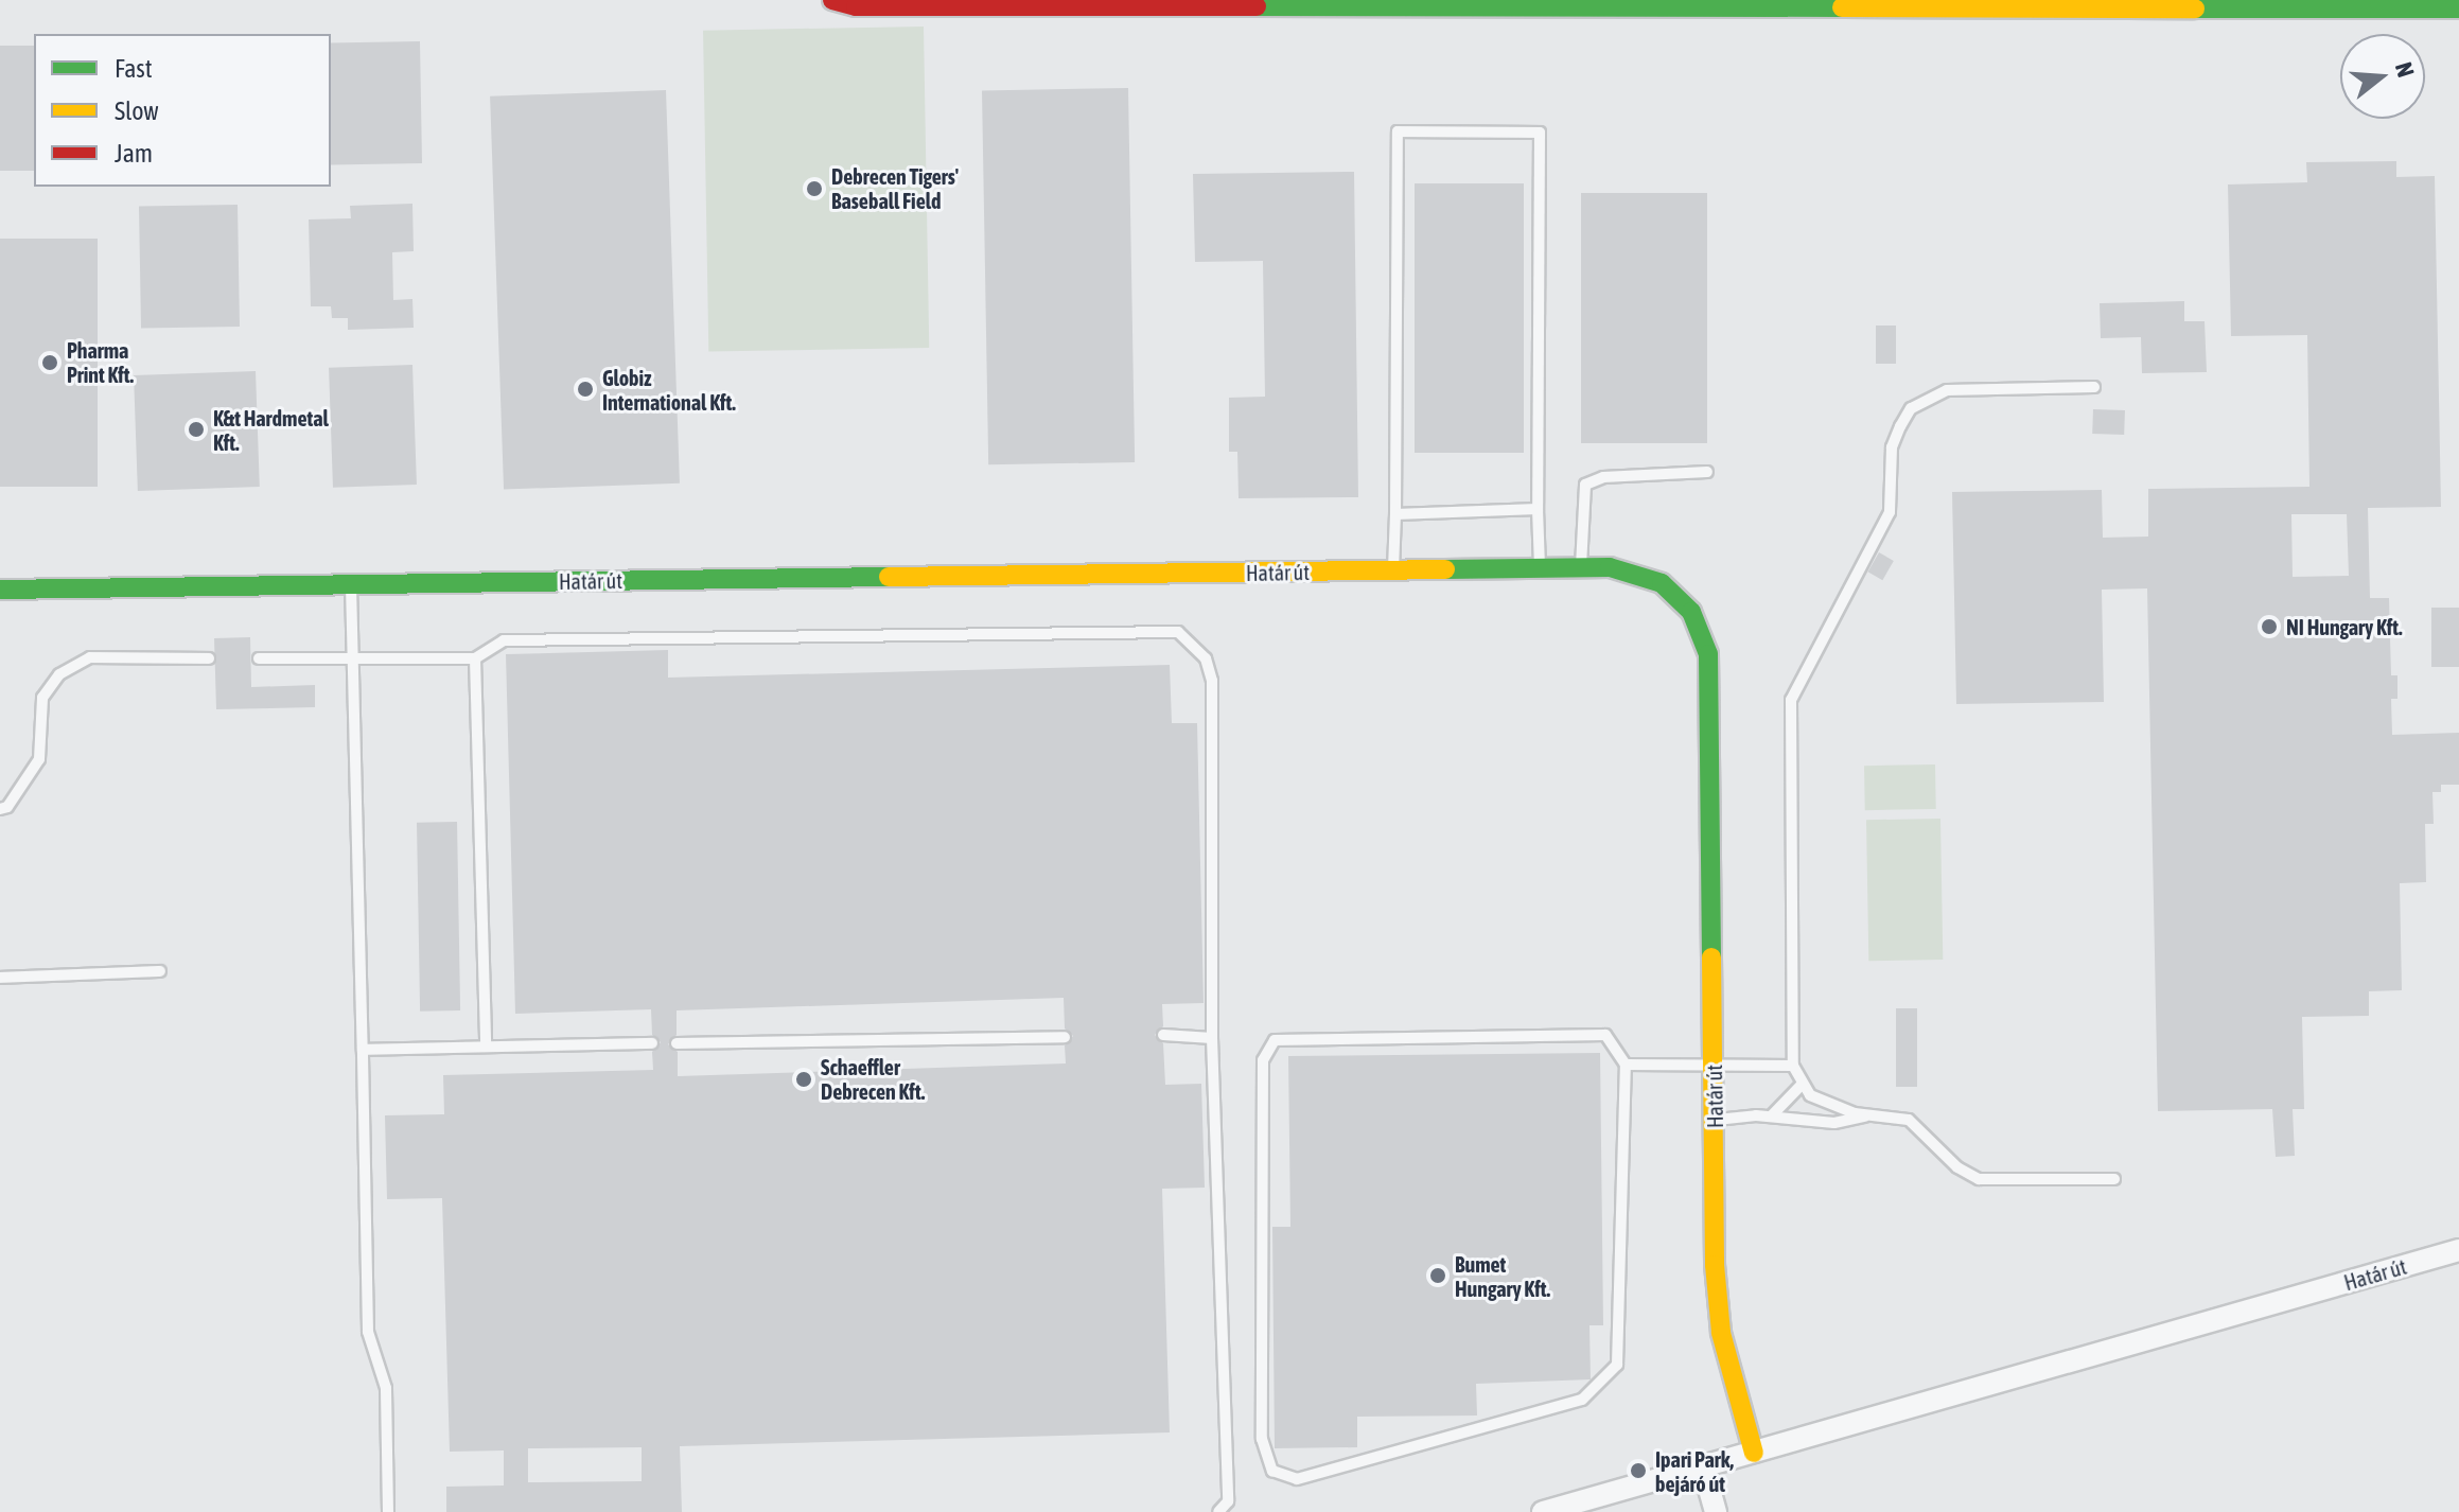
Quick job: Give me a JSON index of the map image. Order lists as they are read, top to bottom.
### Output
{
  "streets": {
    "street": ["Határ út"]
  },
  "places": [
    "Debrecen Tigers' Baseball Field",
    "Pharma Print Kft.",
    "Globiz International Kft.",
    "K&t Hardmetal Kft.",
    "NI Hungary Kft.",
    "Schaeffler Debrecen Kft.",
    "Bumet Hungary Kft.",
    "Ipari Park, bejáró út"
  ],
  "legend": ["Fast", "Slow", "Jam"],
  "north": "right"
}
